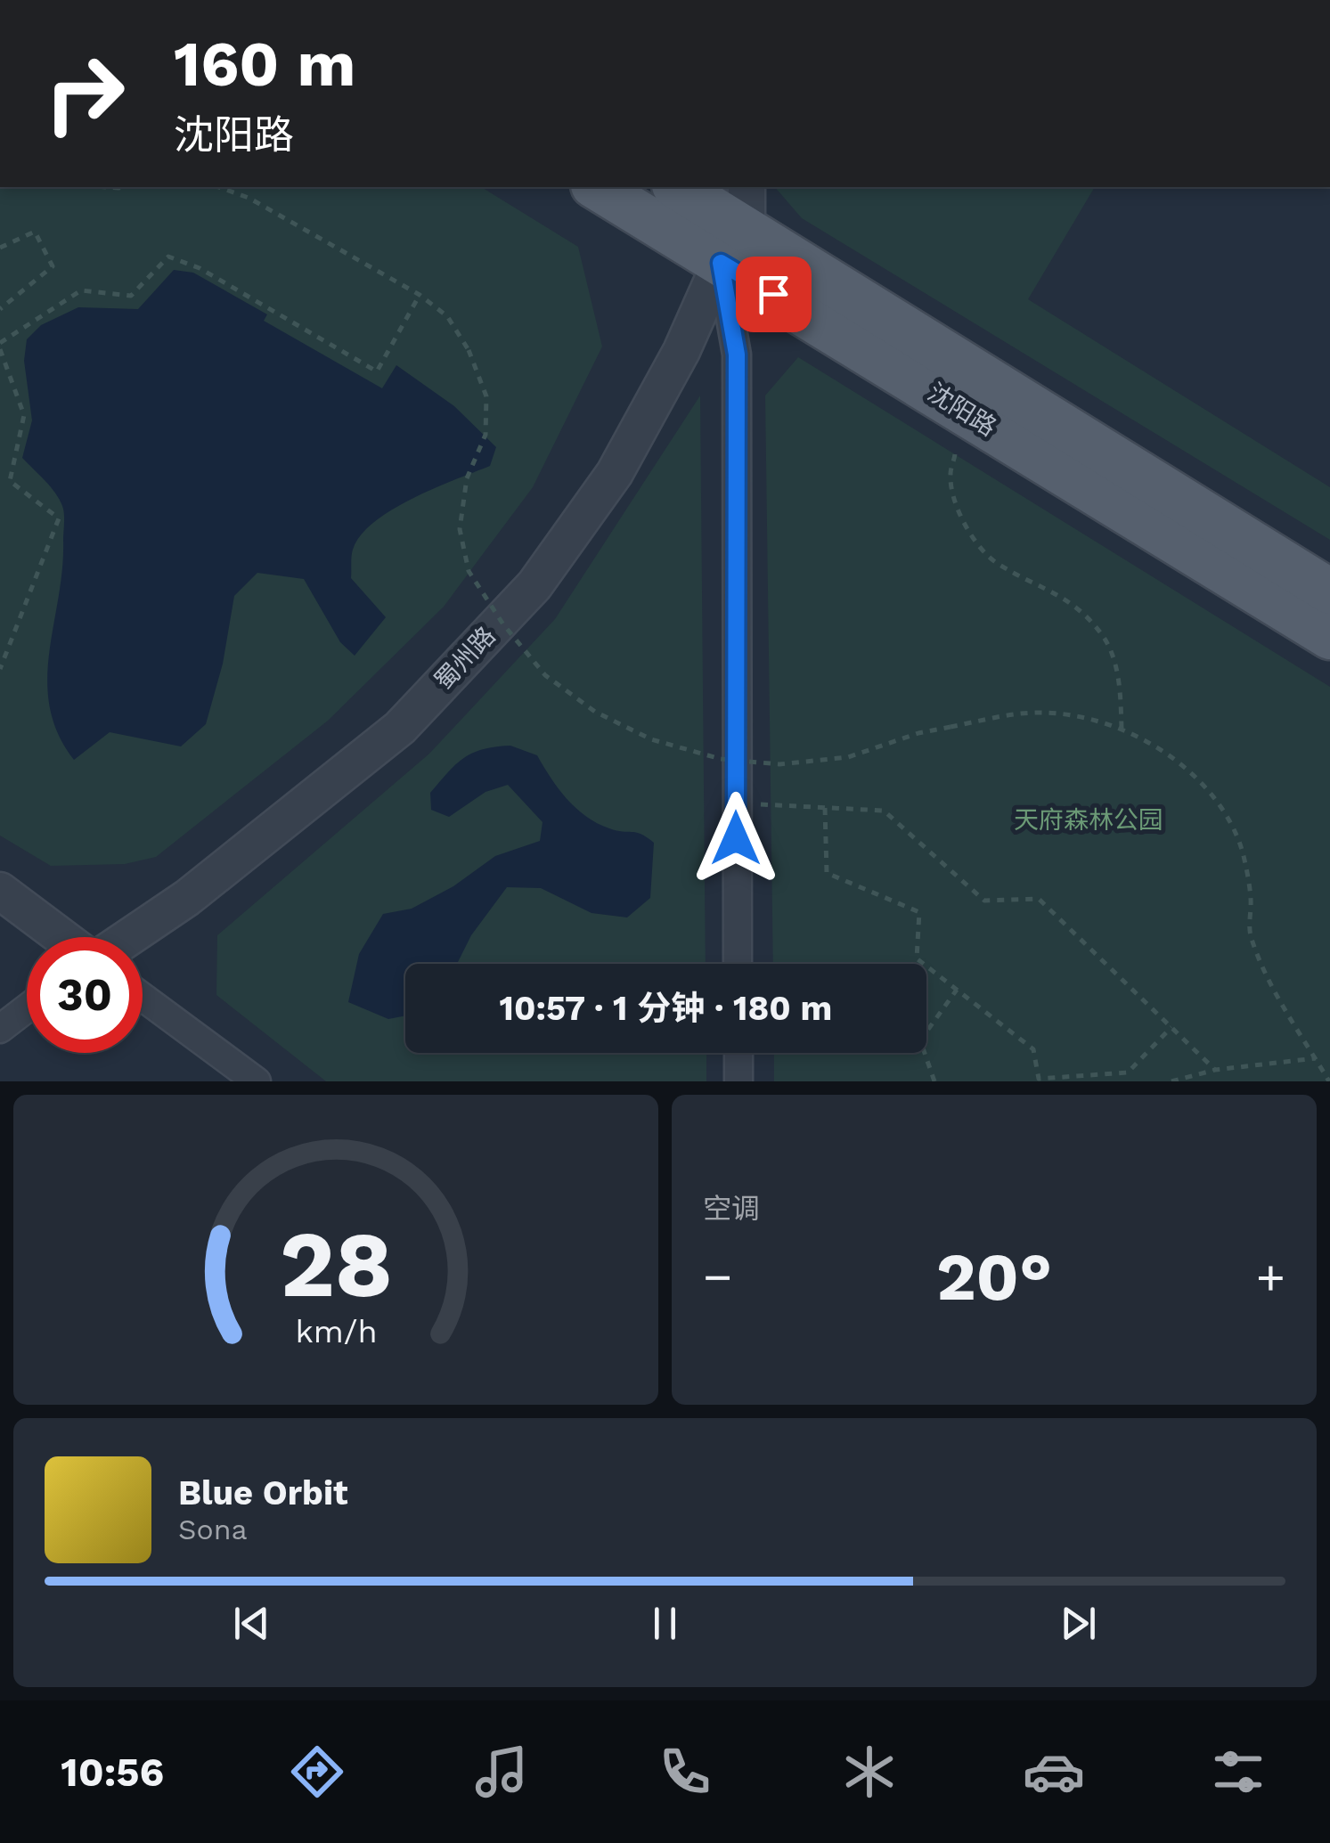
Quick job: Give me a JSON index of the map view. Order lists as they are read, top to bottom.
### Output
{
  "streets": {
    "main road": ["沈阳路"],
    "street": ["蜀州路"]
  },
  "crossings": [
    ["沈阳路", "蜀州路"]
  ],
  "parks": ["天府森林公园"],
  "page": {
    "turn": ["160 m", "沈阳路"],
    "limit": "30",
    "trip": "10:57 · 1 分钟 · 180 m",
    "tile": "空调",
    "heat": ["−", "20°", "+"],
    "song": ["Blue Orbit", "Sona"],
    "tabs": "10:56",
    "gauge": ["28", "km/h"]
  }
}
